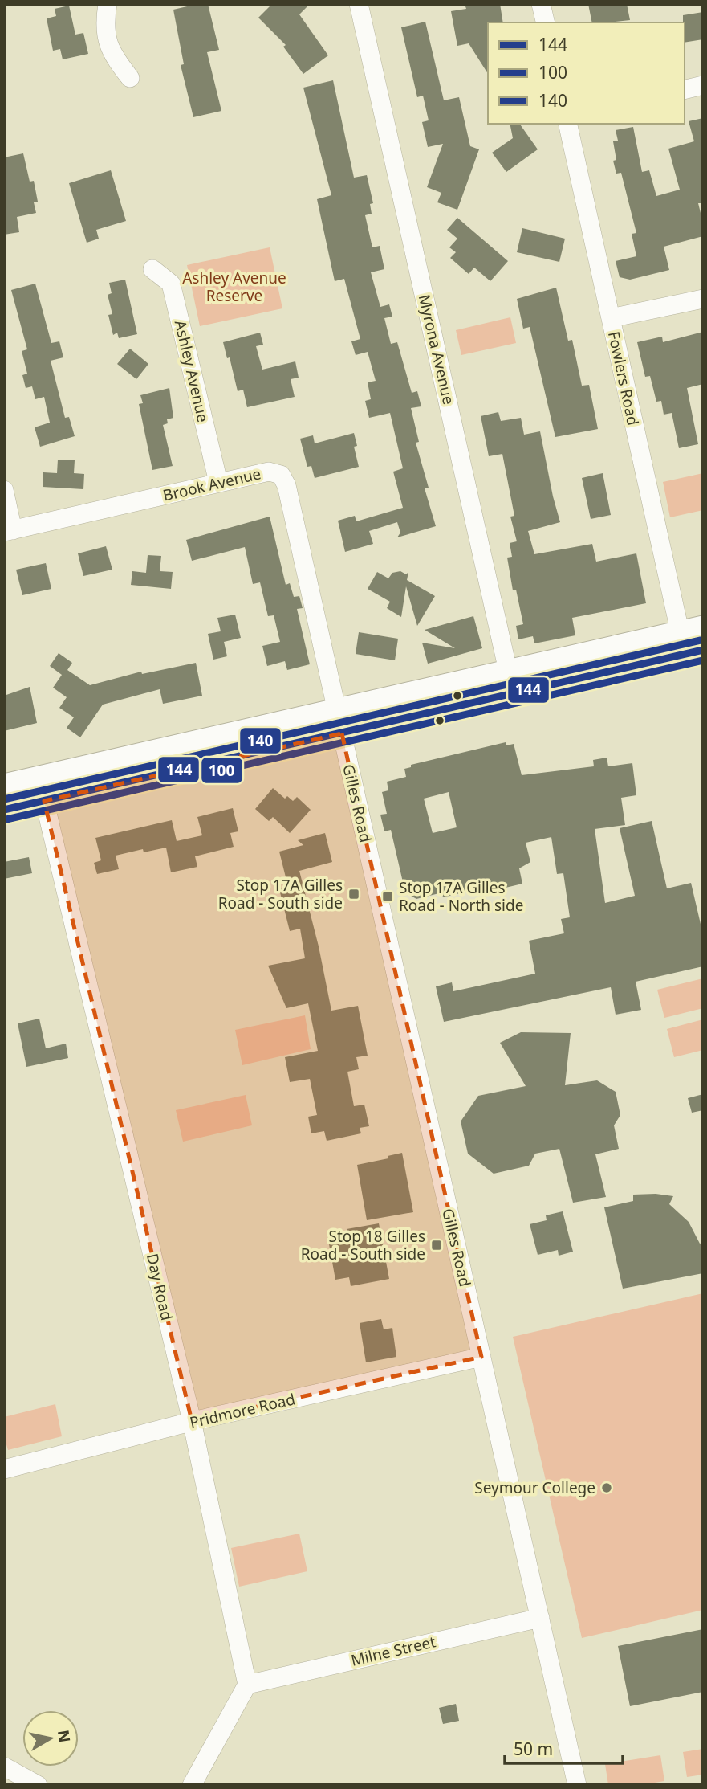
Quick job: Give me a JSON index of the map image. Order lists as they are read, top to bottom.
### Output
{
  "streets": {
    "street": [
      "Myrona Avenue",
      "Ashley Avenue",
      "Fowlers Road",
      "Brook Avenue",
      "Gilles Road",
      "Day Road",
      "Pridmore Road",
      "Milne Street"
    ]
  },
  "crossings": [
    ["Ashley Avenue", "Brook Avenue"],
    ["Brook Avenue", "Gilles Road"],
    ["Gilles Road", "Pridmore Road"],
    ["Gilles Road", "Milne Street"],
    ["Day Road", "Pridmore Road"],
    ["Day Road", "Milne Street"]
  ],
  "parks": ["Ashley Avenue Reserve"],
  "places": {
    "transit": ["Stop 17A Gilles Road - South side", "Stop 17A Gilles Road - North side", "Stop 18 Gilles Road - South side"],
    "other": ["Seymour College"]
  },
  "lines": ["transit line 140", "transit line 144", "transit line 100"],
  "legend": ["144", "100", "140"],
  "scale_bar": "50 m",
  "north": "right"
}
